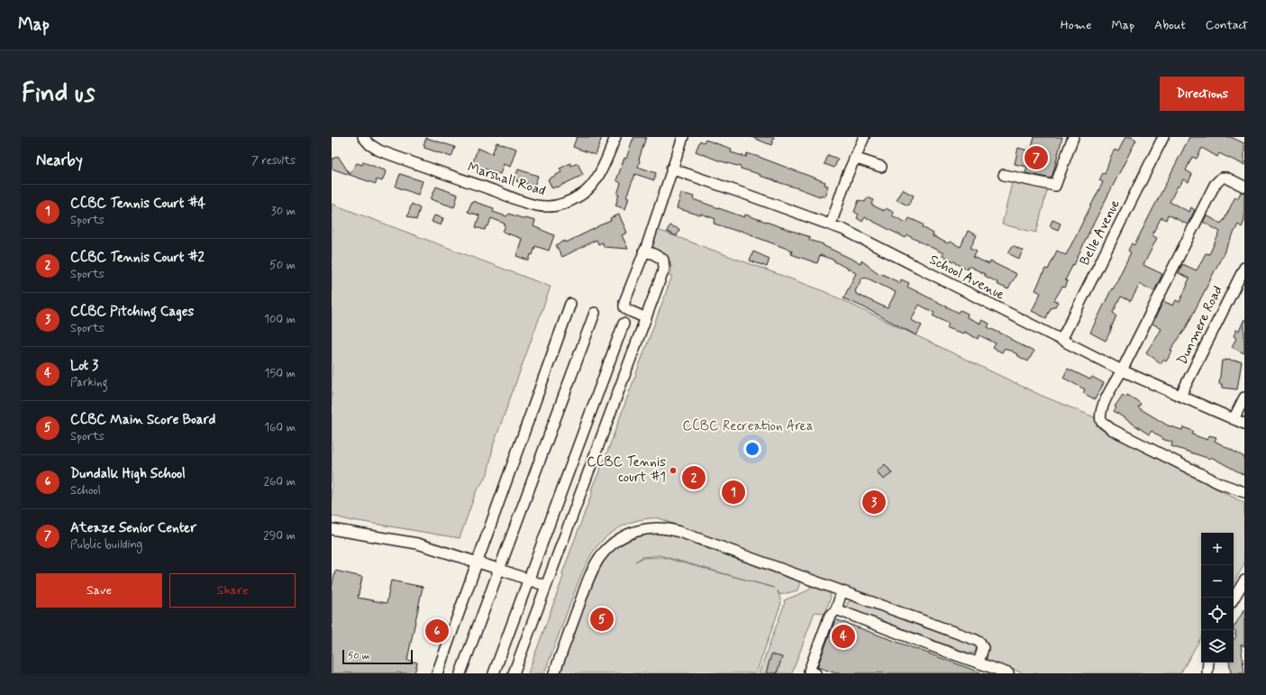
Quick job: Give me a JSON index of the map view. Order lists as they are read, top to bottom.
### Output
{
  "streets": {
    "street": [
      "Marshall Road",
      "Belle Avenue",
      "School Avenue",
      "Dunmere Road"
    ]
  },
  "crossings": [
    ["Belle Avenue", "School Avenue"],
    ["School Avenue", "Dunmere Road"]
  ],
  "parks": ["CCBC Recreation Area"],
  "places": ["CCBC Tennis court #1"],
  "scale_bar": "50 m",
  "page": {
    "header": "Map",
    "nav": [
      "Home",
      "Map",
      "About",
      "Contact"
    ],
    "buttons": [
      "Directions",
      ["Save", "Share"]
    ],
    "title": "Find us",
    "heading": ["Nearby", "7 results"],
    "pins": [
      "7",
      "2",
      "1",
      "3",
      "5",
      "6",
      "4"
    ],
    "list": [
      {
        "mark": "1",
        "name": "CCBC Tennis Court #4",
        "note": "Sports",
        "value": "30 m"
      },
      {
        "mark": "2",
        "name": "CCBC Tennis Court #2",
        "note": "Sports",
        "value": "50 m"
      },
      {
        "mark": "3",
        "name": "CCBC Pitching Cages",
        "note": "Sports",
        "value": "100 m"
      },
      {
        "mark": "4",
        "name": "Lot 3",
        "note": "Parking",
        "value": "150 m"
      },
      {
        "mark": "5",
        "name": "CCBC Main Score Board",
        "note": "Sports",
        "value": "160 m"
      },
      {
        "mark": "6",
        "name": "Dundalk High School",
        "note": "School",
        "value": "260 m"
      },
      {
        "mark": "7",
        "name": "Ateaze Senior Center",
        "note": "Public building",
        "value": "290 m"
      }
    ],
    "map_buttons": ["+", "−"],
    "scale": "50 m"
  }
}
